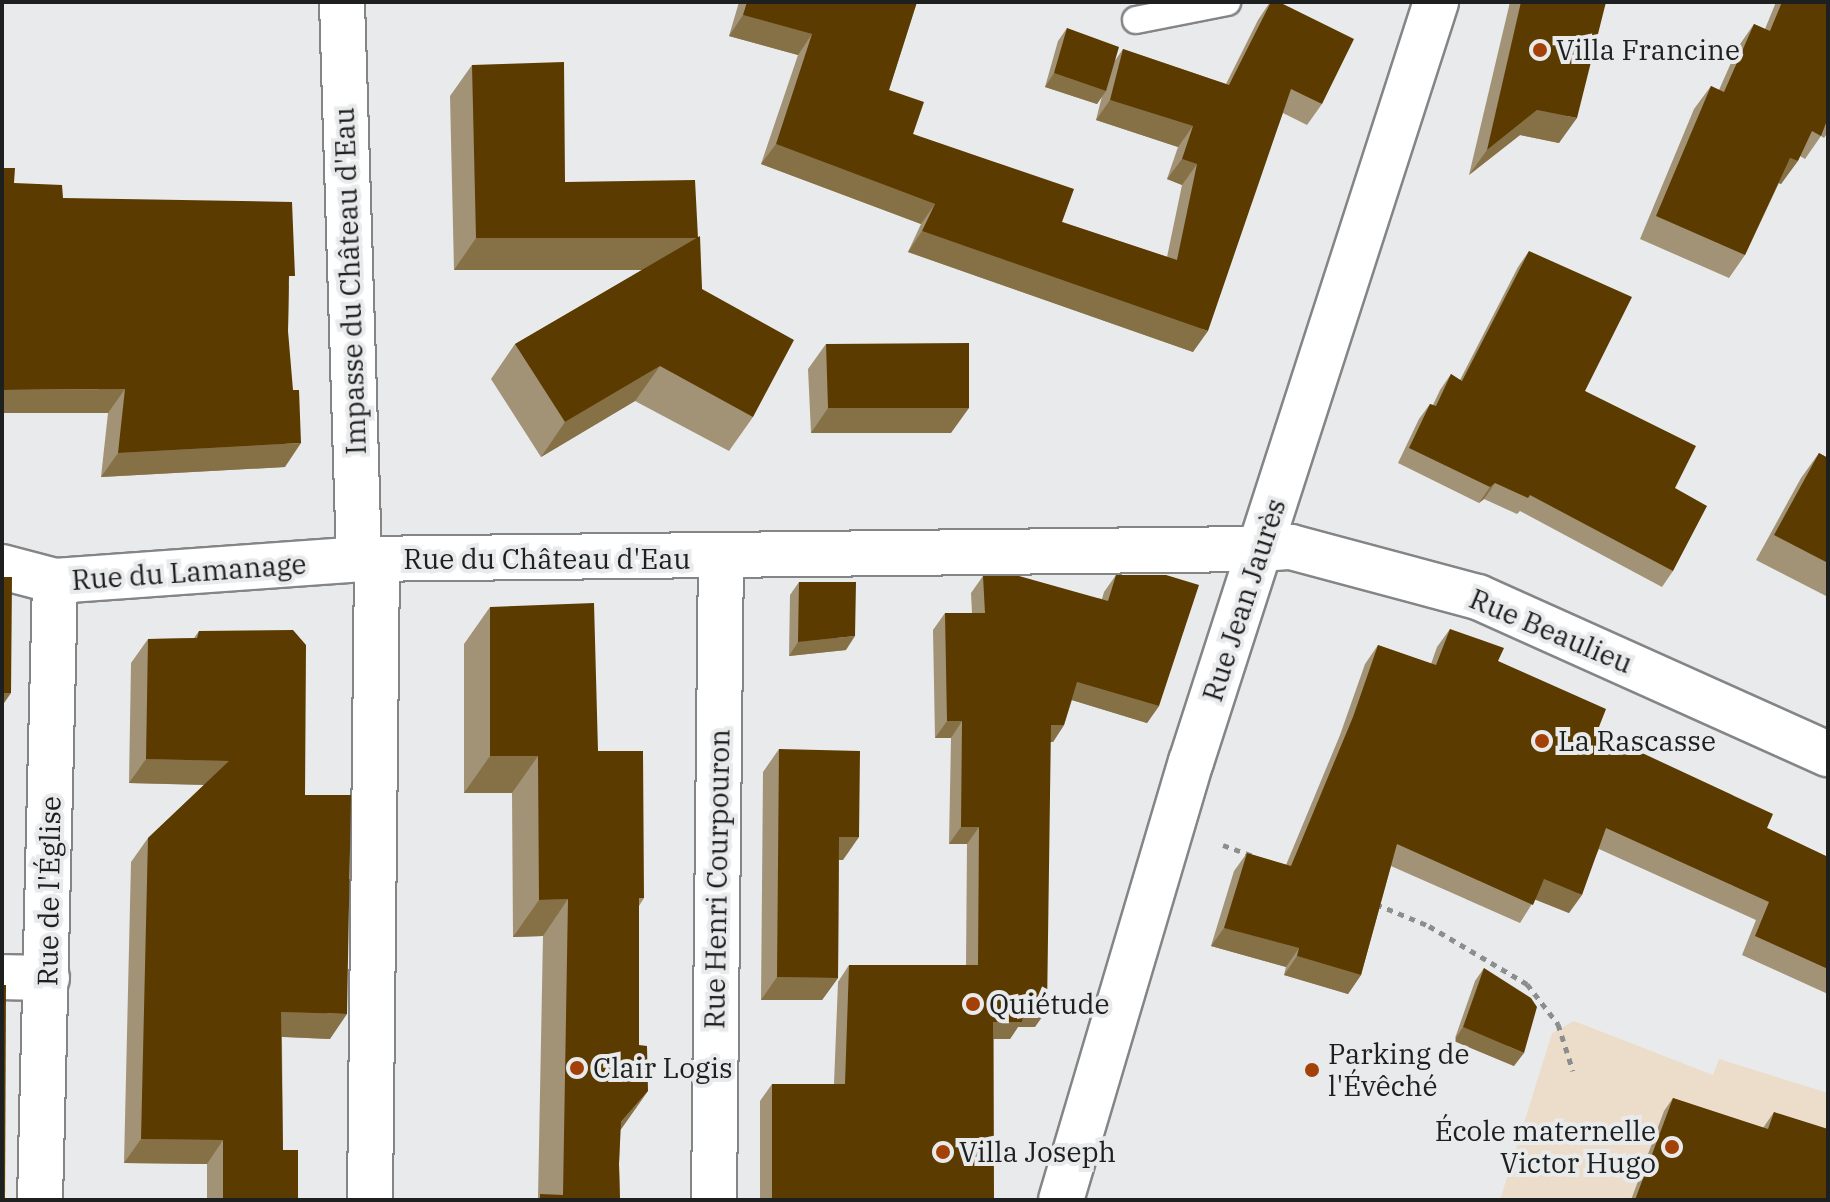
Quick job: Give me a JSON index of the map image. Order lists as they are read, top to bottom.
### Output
{
  "streets": {
    "street": [
      "Impasse du Château d'Eau",
      "Rue du Château d'Eau",
      "Rue du Lamanage",
      "Rue Jean Jaurès",
      "Rue Beaulieu",
      "Rue Henri Courpouron",
      "Rue de l'Église"
    ]
  },
  "crossings": [
    ["Impasse du Château d'Eau", "Rue du Château d'Eau"],
    ["Impasse du Château d'Eau", "Rue du Lamanage"],
    ["Rue du Château d'Eau", "Rue du Lamanage"],
    ["Rue du Château d'Eau", "Rue Jean Jaurès"],
    ["Rue du Château d'Eau", "Rue Beaulieu"],
    ["Rue du Château d'Eau", "Rue Henri Courpouron"],
    ["Rue du Lamanage", "Rue de l'Église"],
    ["Rue Jean Jaurès", "Rue Beaulieu"]
  ],
  "places": [
    "Villa Francine",
    "La Rascasse",
    "Quiétude",
    "Clair Logis",
    "Parking de l'Évêché",
    "École maternelle Victor Hugo",
    "Villa Joseph"
  ]
}
